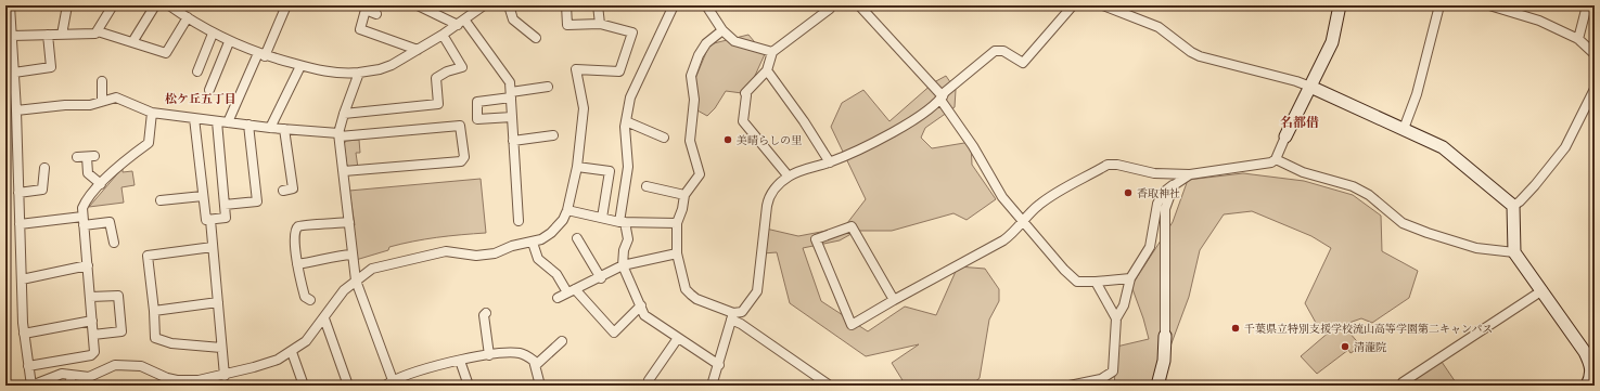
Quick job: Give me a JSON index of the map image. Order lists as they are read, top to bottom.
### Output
{
  "districts": ["松ケ丘五丁目", "名都借"],
  "places": [
    "美晴らしの里",
    "香取神社",
    "千葉県立特別支援学校流山高等学園第二キャンパス",
    "清瀧院"
  ]
}
